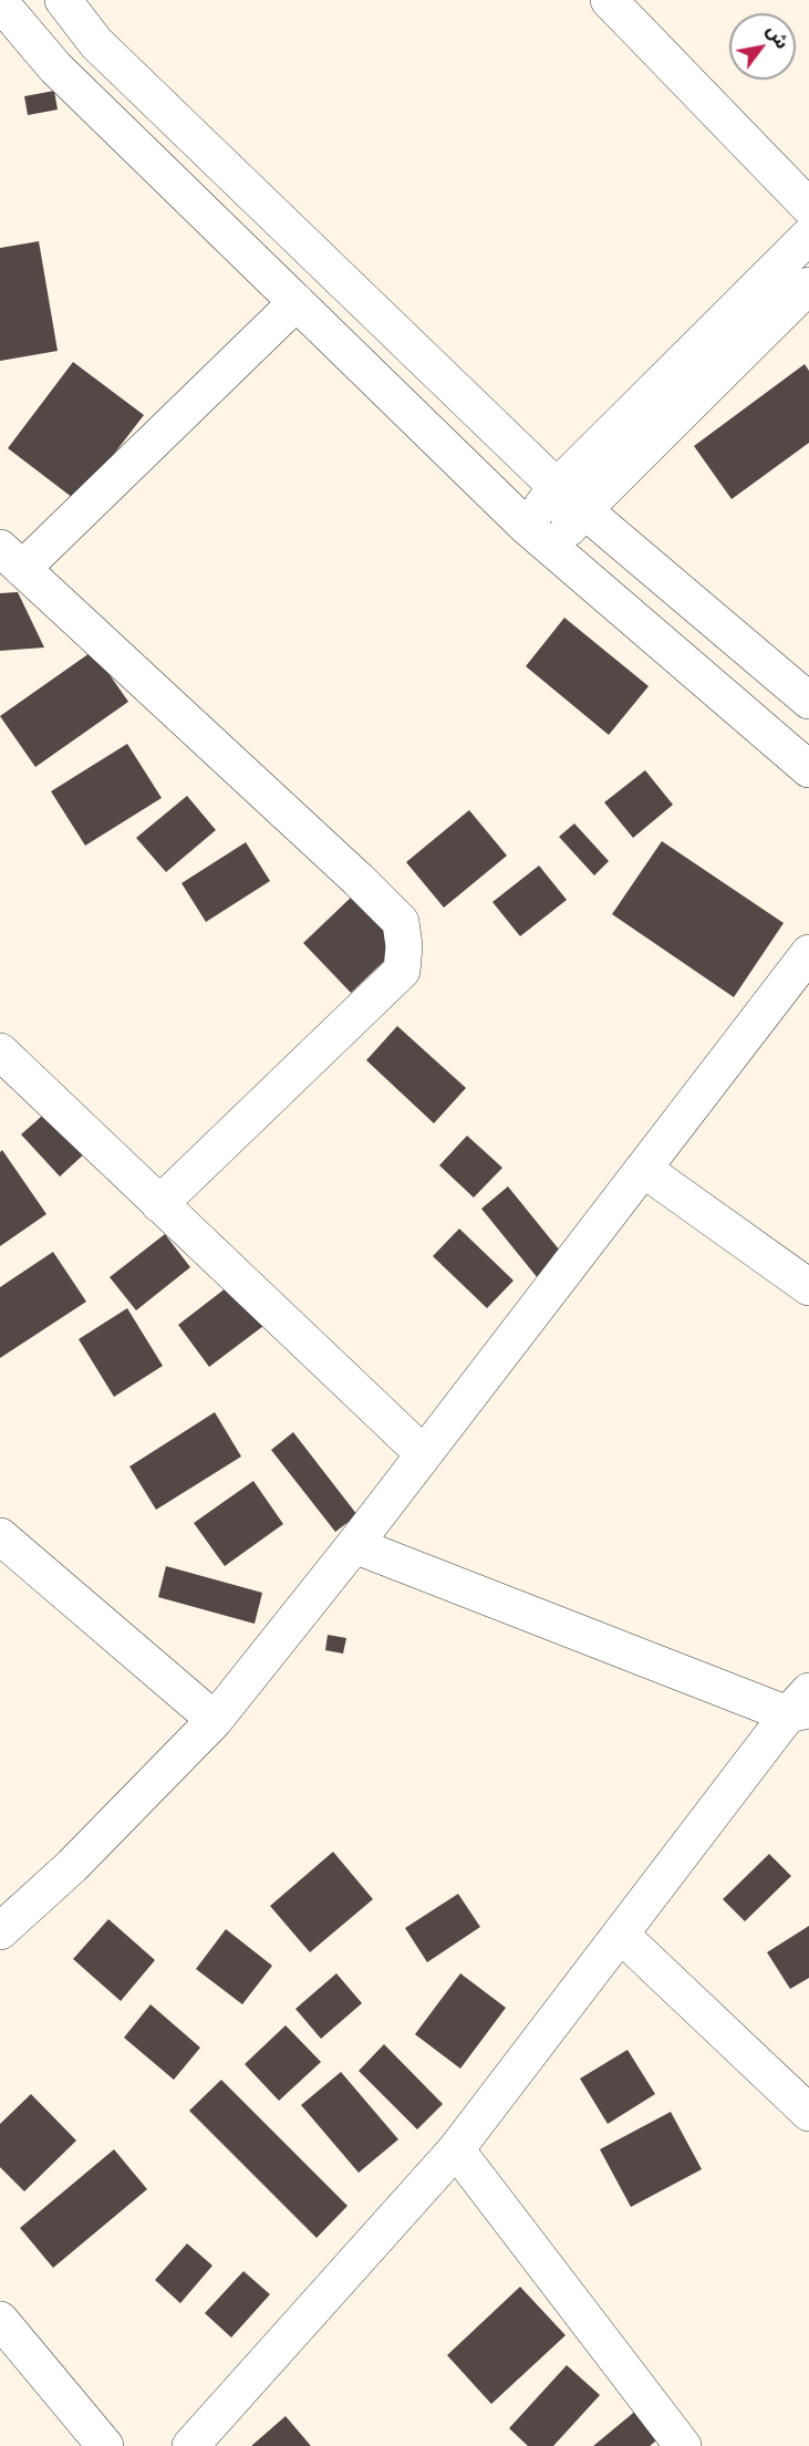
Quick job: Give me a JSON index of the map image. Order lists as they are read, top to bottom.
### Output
{
  "north": "top right"
}
